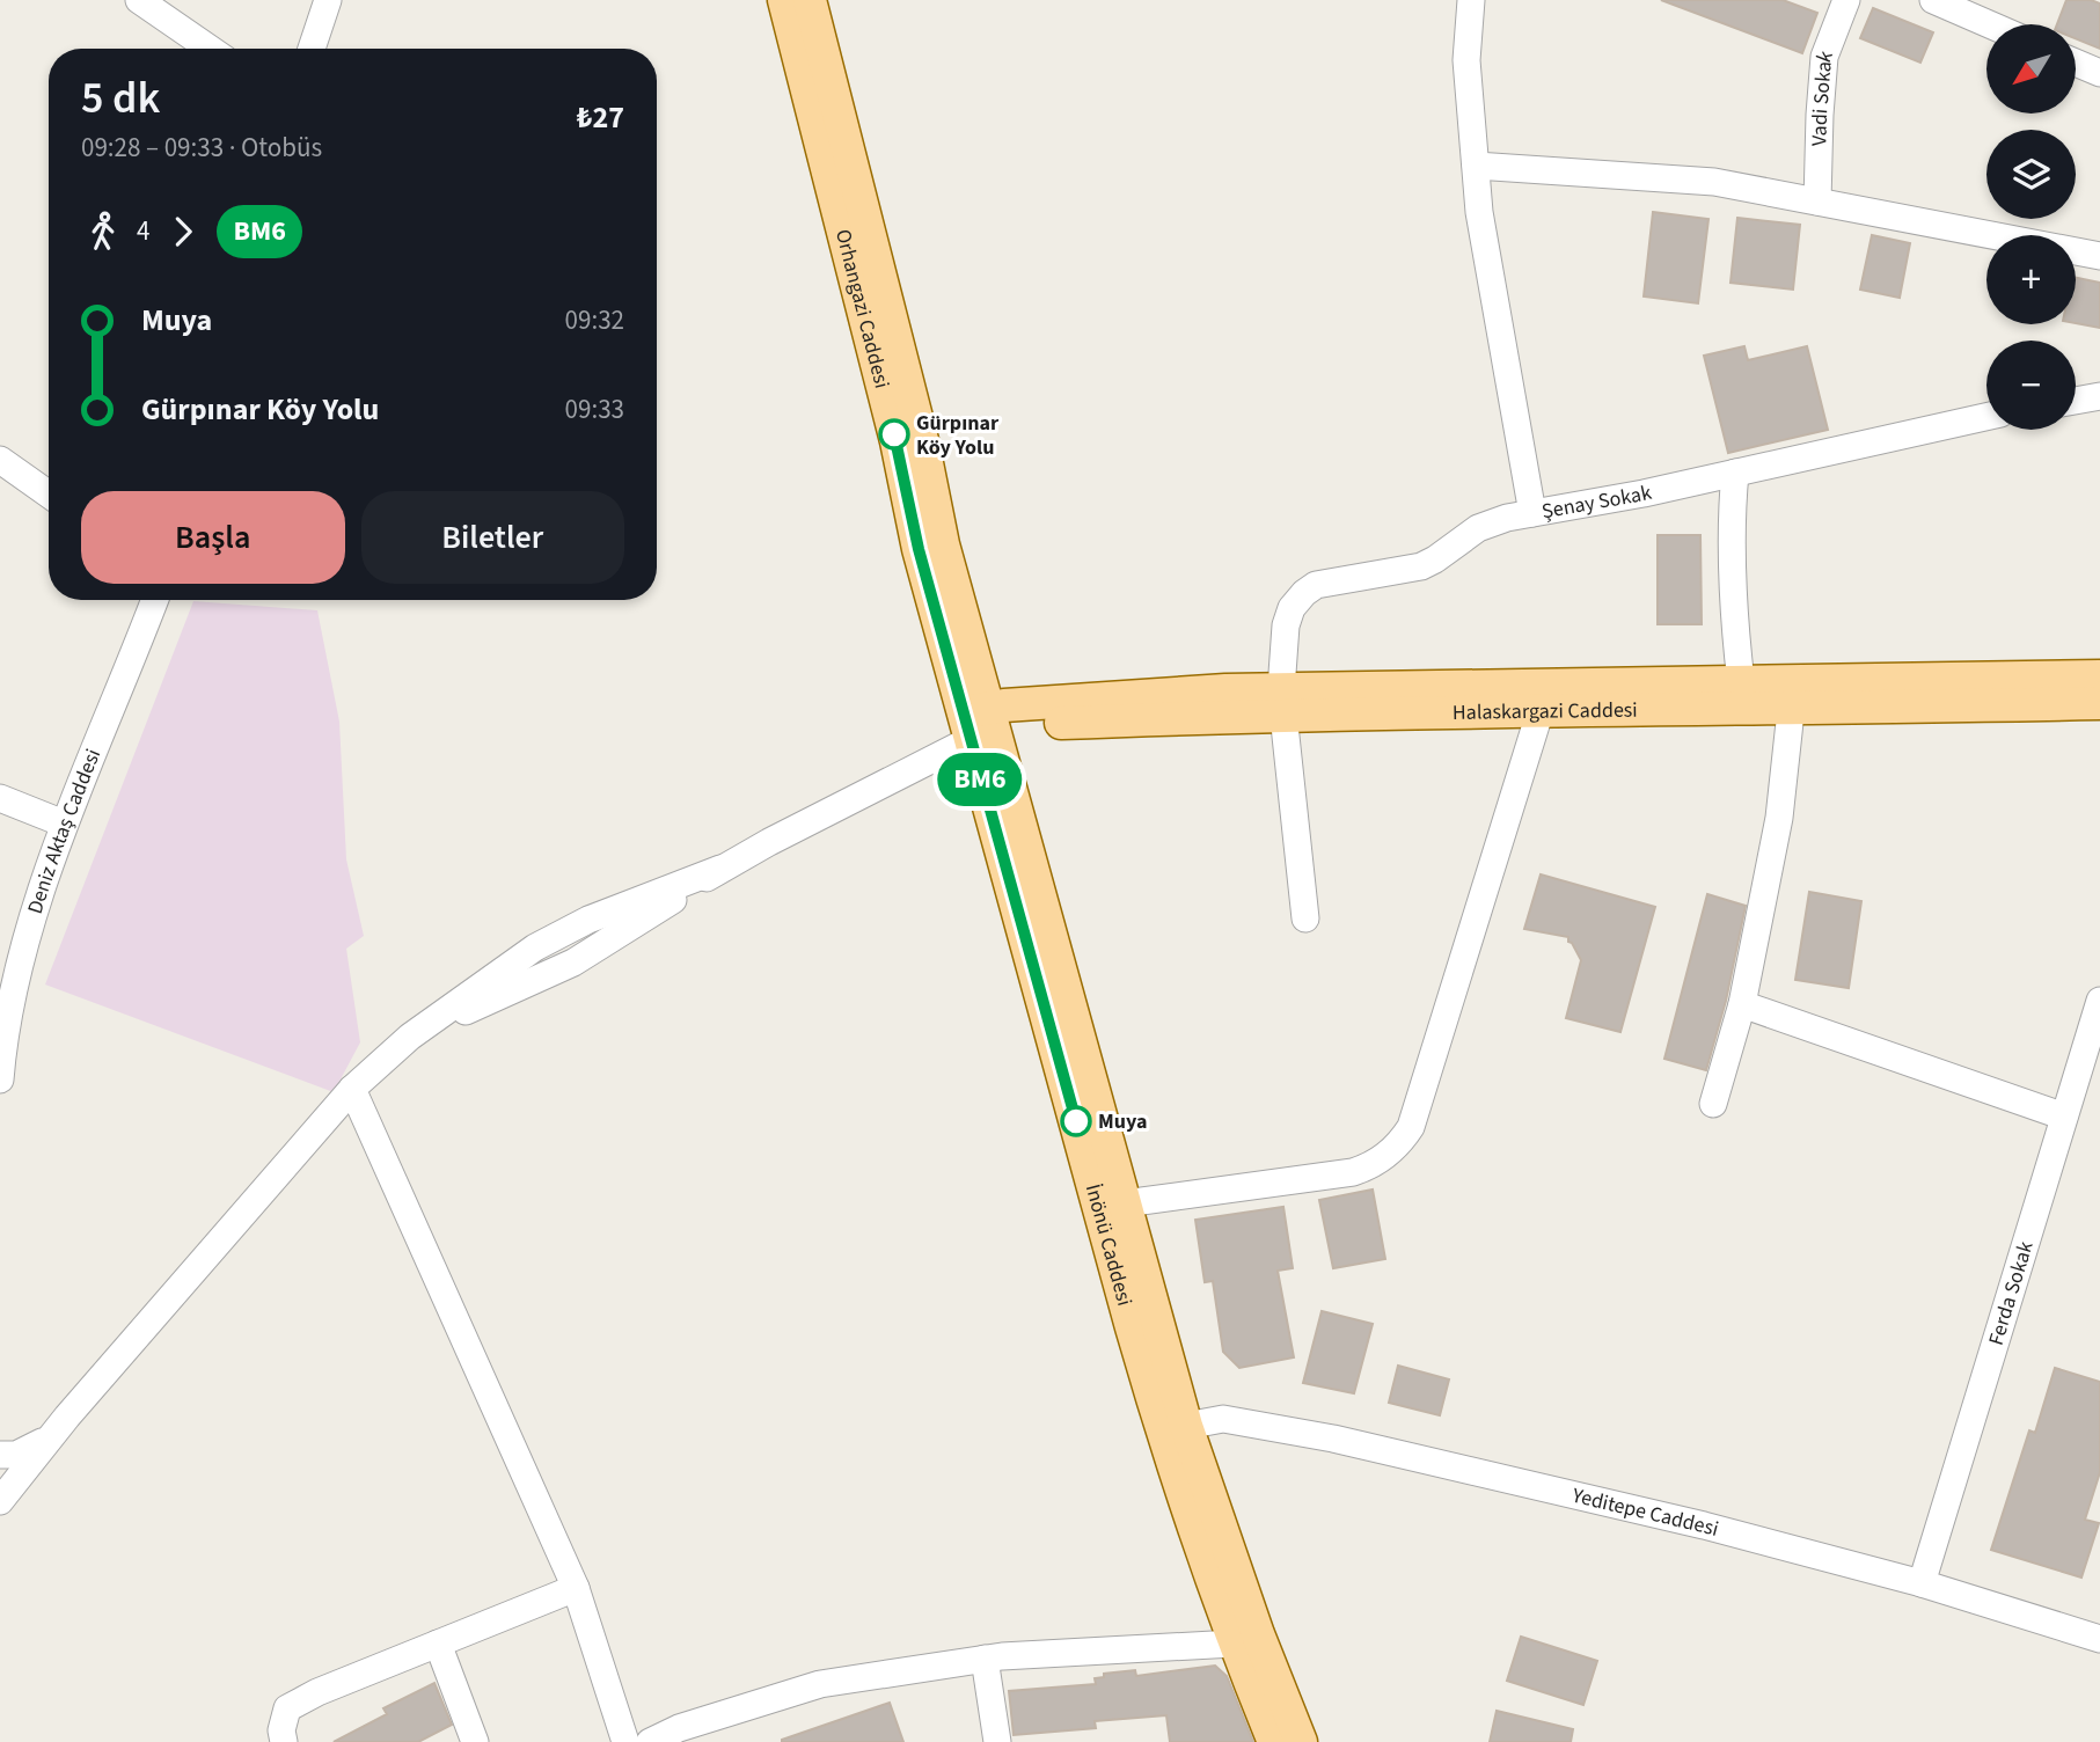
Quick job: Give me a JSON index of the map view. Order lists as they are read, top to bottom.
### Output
{
  "streets": {
    "main road": ["Orhangazi Caddesi", "Halaskargazi Caddesi", "İnönü Caddesi"],
    "street": [
      "Vadi Sokak",
      "Şenay Sokak",
      "Deniz Aktaş Caddesi",
      "Ferda Sokak",
      "Yeditepe Caddesi"
    ]
  },
  "crossings": [
    ["Orhangazi Caddesi", "İnönü Caddesi"],
    ["Ferda Sokak", "Yeditepe Caddesi"]
  ],
  "places": ["Gürpınar Köy Yolu", "Muya"],
  "lines": ["bus line BM6"],
  "north": "bottom left",
  "page": {
    "on_map": "BM6",
    "map_buttons": ["+", "−"],
    "heading": ["5 dk", "09:28 – 09:33 · Otobüs", "₺27"],
    "legs": ["4", "BM6"],
    "list": [
      {
        "name": "Muya",
        "value": "09:32"
      },
      {
        "name": "Gürpınar Köy Yolu",
        "value": "09:33"
      }
    ],
    "buttons": ["Başla", "Biletler"]
  }
}
